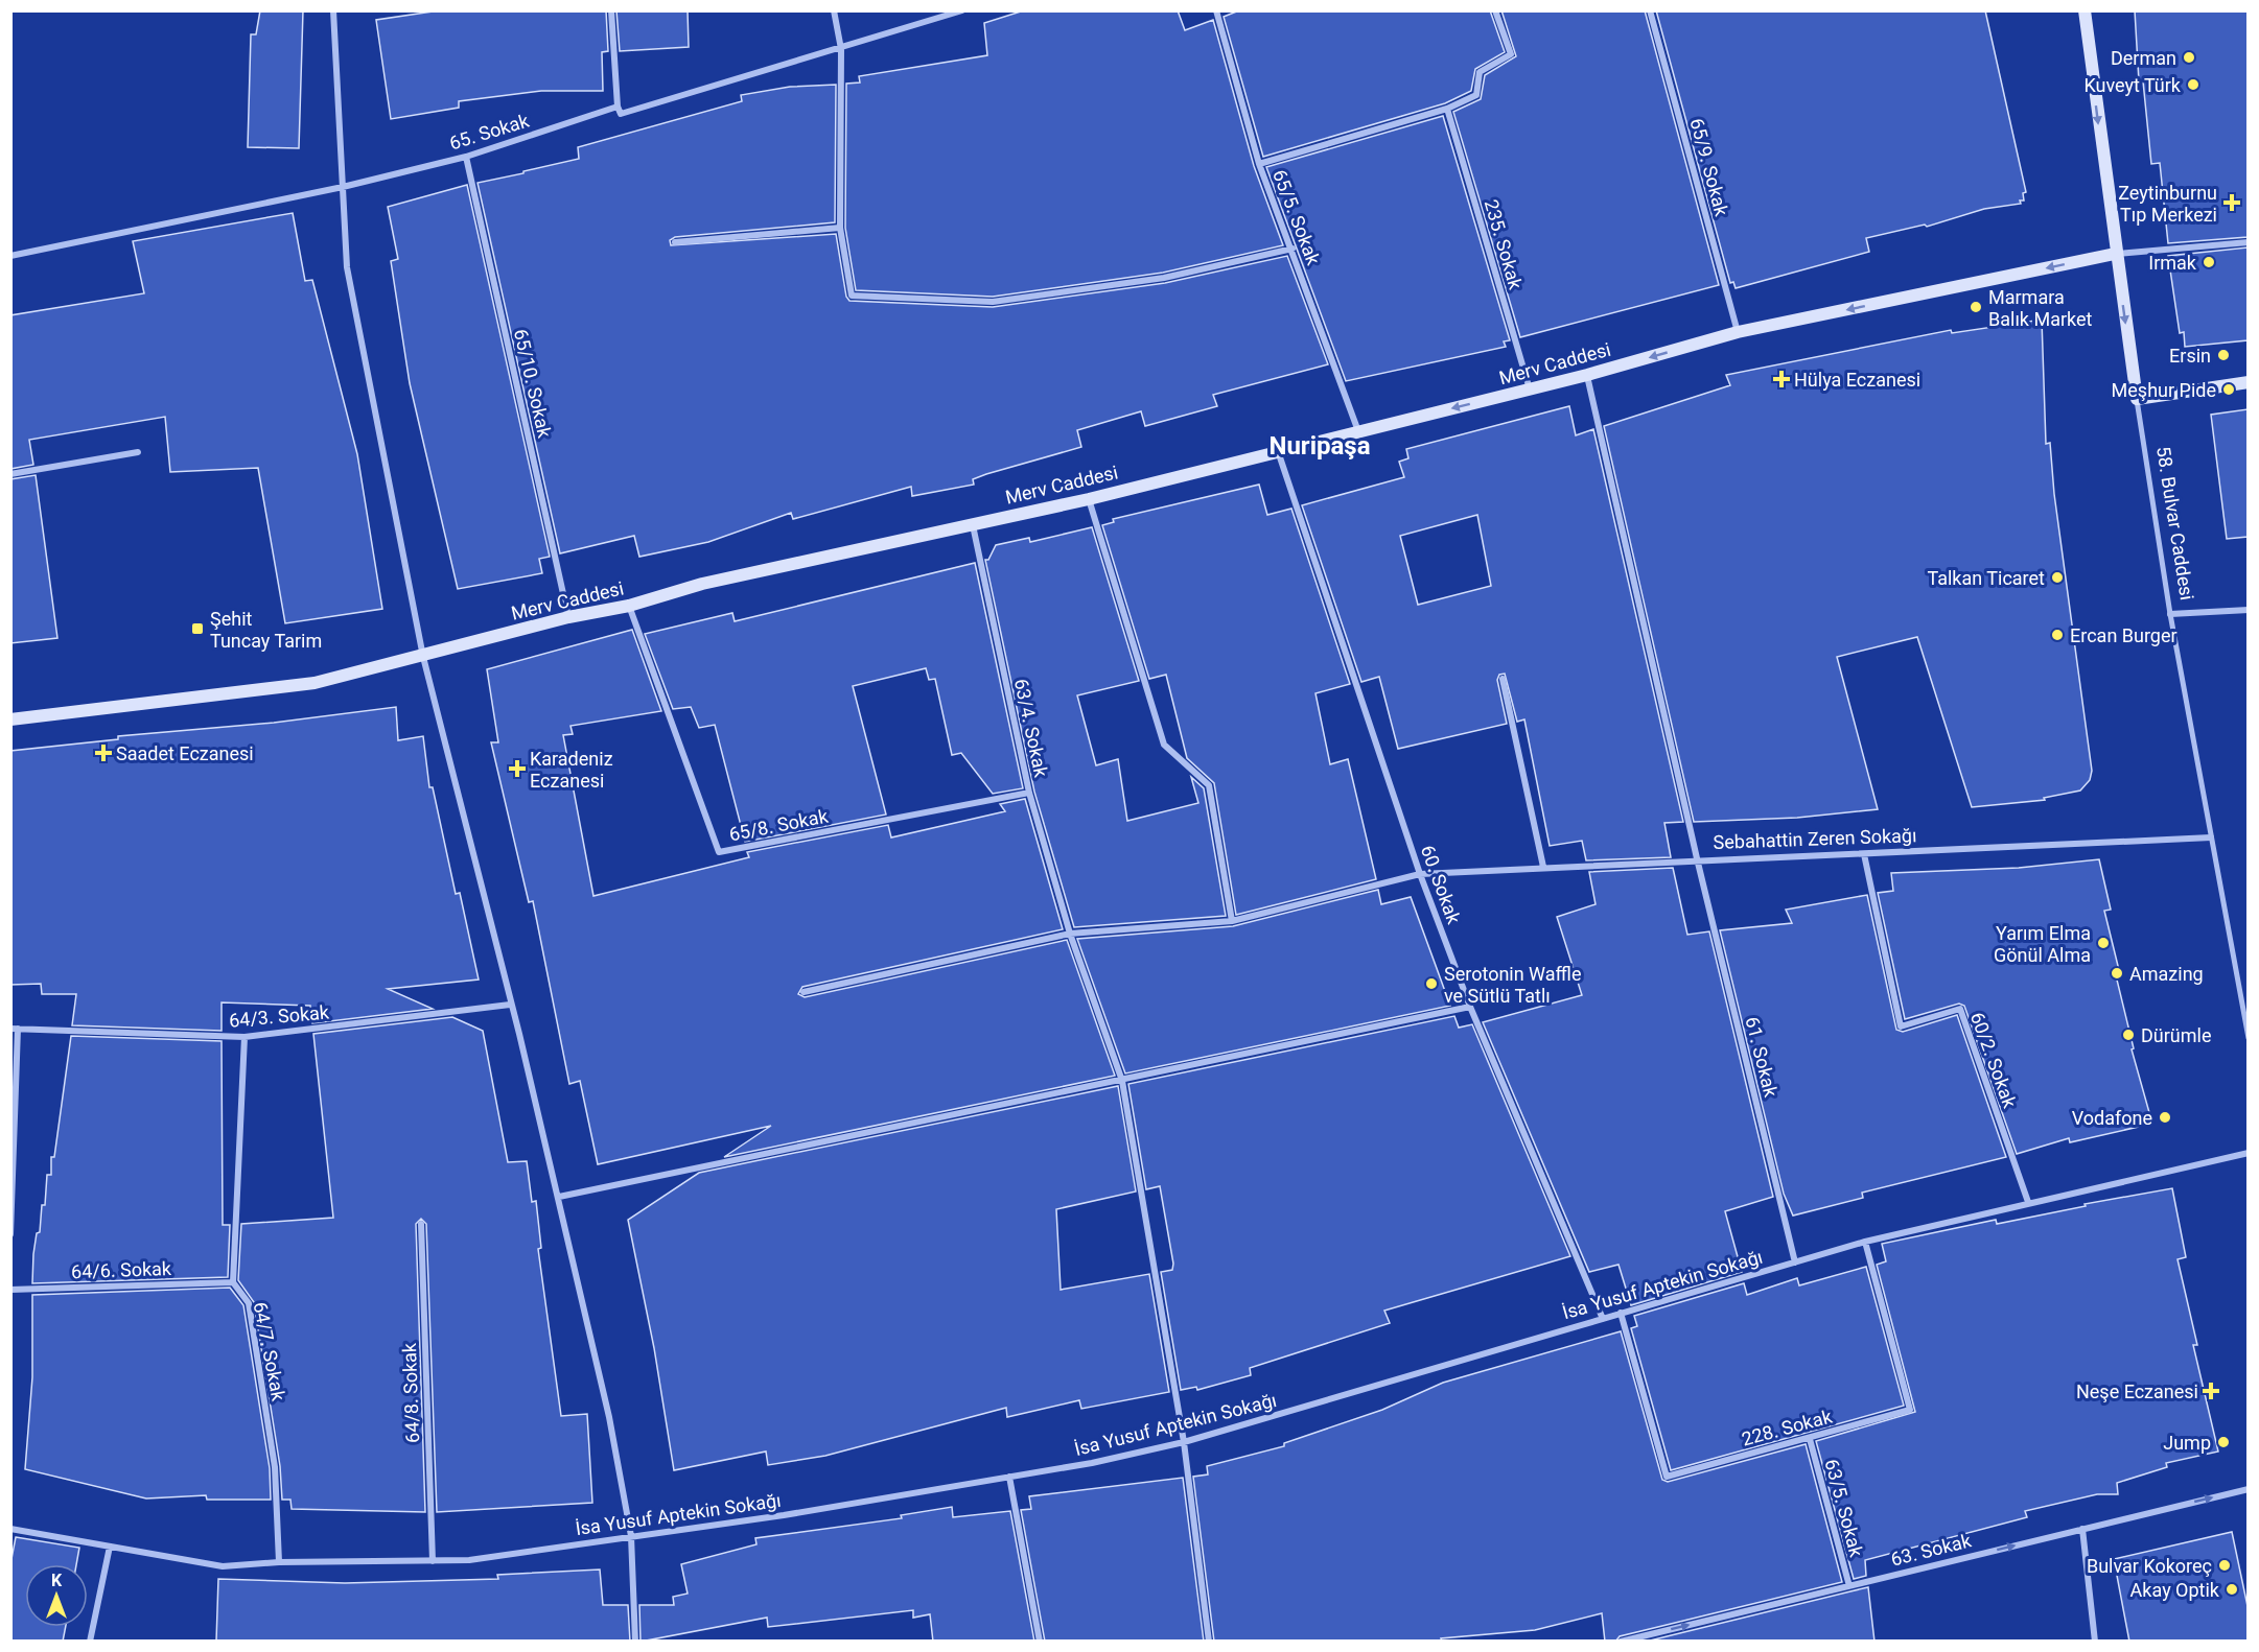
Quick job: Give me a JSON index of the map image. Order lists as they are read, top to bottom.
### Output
{
  "streets": {
    "main road": ["Merv Caddesi", "58. Bulvar Caddesi"],
    "street": [
      "65. Sokak",
      "65/9. Sokak",
      "65/5. Sokak",
      "235. Sokak",
      "65/10. Sokak",
      "63/4. Sokak",
      "65/8. Sokak",
      "Sebahattin Zeren Sokağı",
      "60. Sokak",
      "64/3. Sokak",
      "61. Sokak",
      "60/2. Sokak",
      "64/6. Sokak",
      "İsa Yusuf Aptekin Sokağı",
      "64/7. Sokak",
      "64/8. Sokak",
      "228. Sokak",
      "63/5. Sokak",
      "63. Sokak"
    ]
  },
  "crossings": [
    ["65. Sokak", "65/10. Sokak"],
    ["65/9. Sokak", "Merv Caddesi"],
    ["65/5. Sokak", "Merv Caddesi"],
    ["235. Sokak", "Merv Caddesi"],
    ["Merv Caddesi", "65/10. Sokak"],
    ["Merv Caddesi", "58. Bulvar Caddesi"],
    ["Merv Caddesi", "63/4. Sokak"],
    ["Merv Caddesi", "65/8. Sokak"],
    ["Merv Caddesi", "60. Sokak"],
    ["Merv Caddesi", "61. Sokak"],
    ["58. Bulvar Caddesi", "Sebahattin Zeren Sokağı"],
    ["63/4. Sokak", "65/8. Sokak"],
    ["63/4. Sokak", "Sebahattin Zeren Sokağı"],
    ["63/4. Sokak", "İsa Yusuf Aptekin Sokağı"],
    ["Sebahattin Zeren Sokağı", "60. Sokak"],
    ["Sebahattin Zeren Sokağı", "61. Sokak"],
    ["Sebahattin Zeren Sokağı", "60/2. Sokak"],
    ["60. Sokak", "İsa Yusuf Aptekin Sokağı"],
    ["64/3. Sokak", "64/7. Sokak"],
    ["61. Sokak", "İsa Yusuf Aptekin Sokağı"],
    ["60/2. Sokak", "İsa Yusuf Aptekin Sokağı"],
    ["64/6. Sokak", "64/7. Sokak"],
    ["İsa Yusuf Aptekin Sokağı", "64/7. Sokak"],
    ["İsa Yusuf Aptekin Sokağı", "64/8. Sokak"],
    ["İsa Yusuf Aptekin Sokağı", "228. Sokak"],
    ["228. Sokak", "63/5. Sokak"],
    ["63/5. Sokak", "63. Sokak"]
  ],
  "one_way": ["58. Bulvar Caddesi", "63. Sokak"],
  "districts": ["Nuripaşa"],
  "places": {
    "other": [
      "Derman",
      "Kuveyt Türk",
      "Irmak",
      "Marmara Balık Market",
      "Ersin",
      "Meşhur Pide",
      "Talkan Ticaret",
      "Ercan Burger",
      "Yarım Elma Gönül Alma",
      "Amazing",
      "Serotonin Waffle ve Sütlü Tatlı",
      "Dürümle",
      "Vodafone",
      "Jump",
      "Bulvar Kokoreç",
      "Akay Optik"
    ],
    "health": [
      "Zeytinburnu Tıp Merkezi",
      "Hülya Eczanesi",
      "Saadet Eczanesi",
      "Karadeniz Eczanesi",
      "Neşe Eczanesi"
    ],
    "transit": ["Şehit Tuncay Tarim"]
  },
  "north": "top"
}
